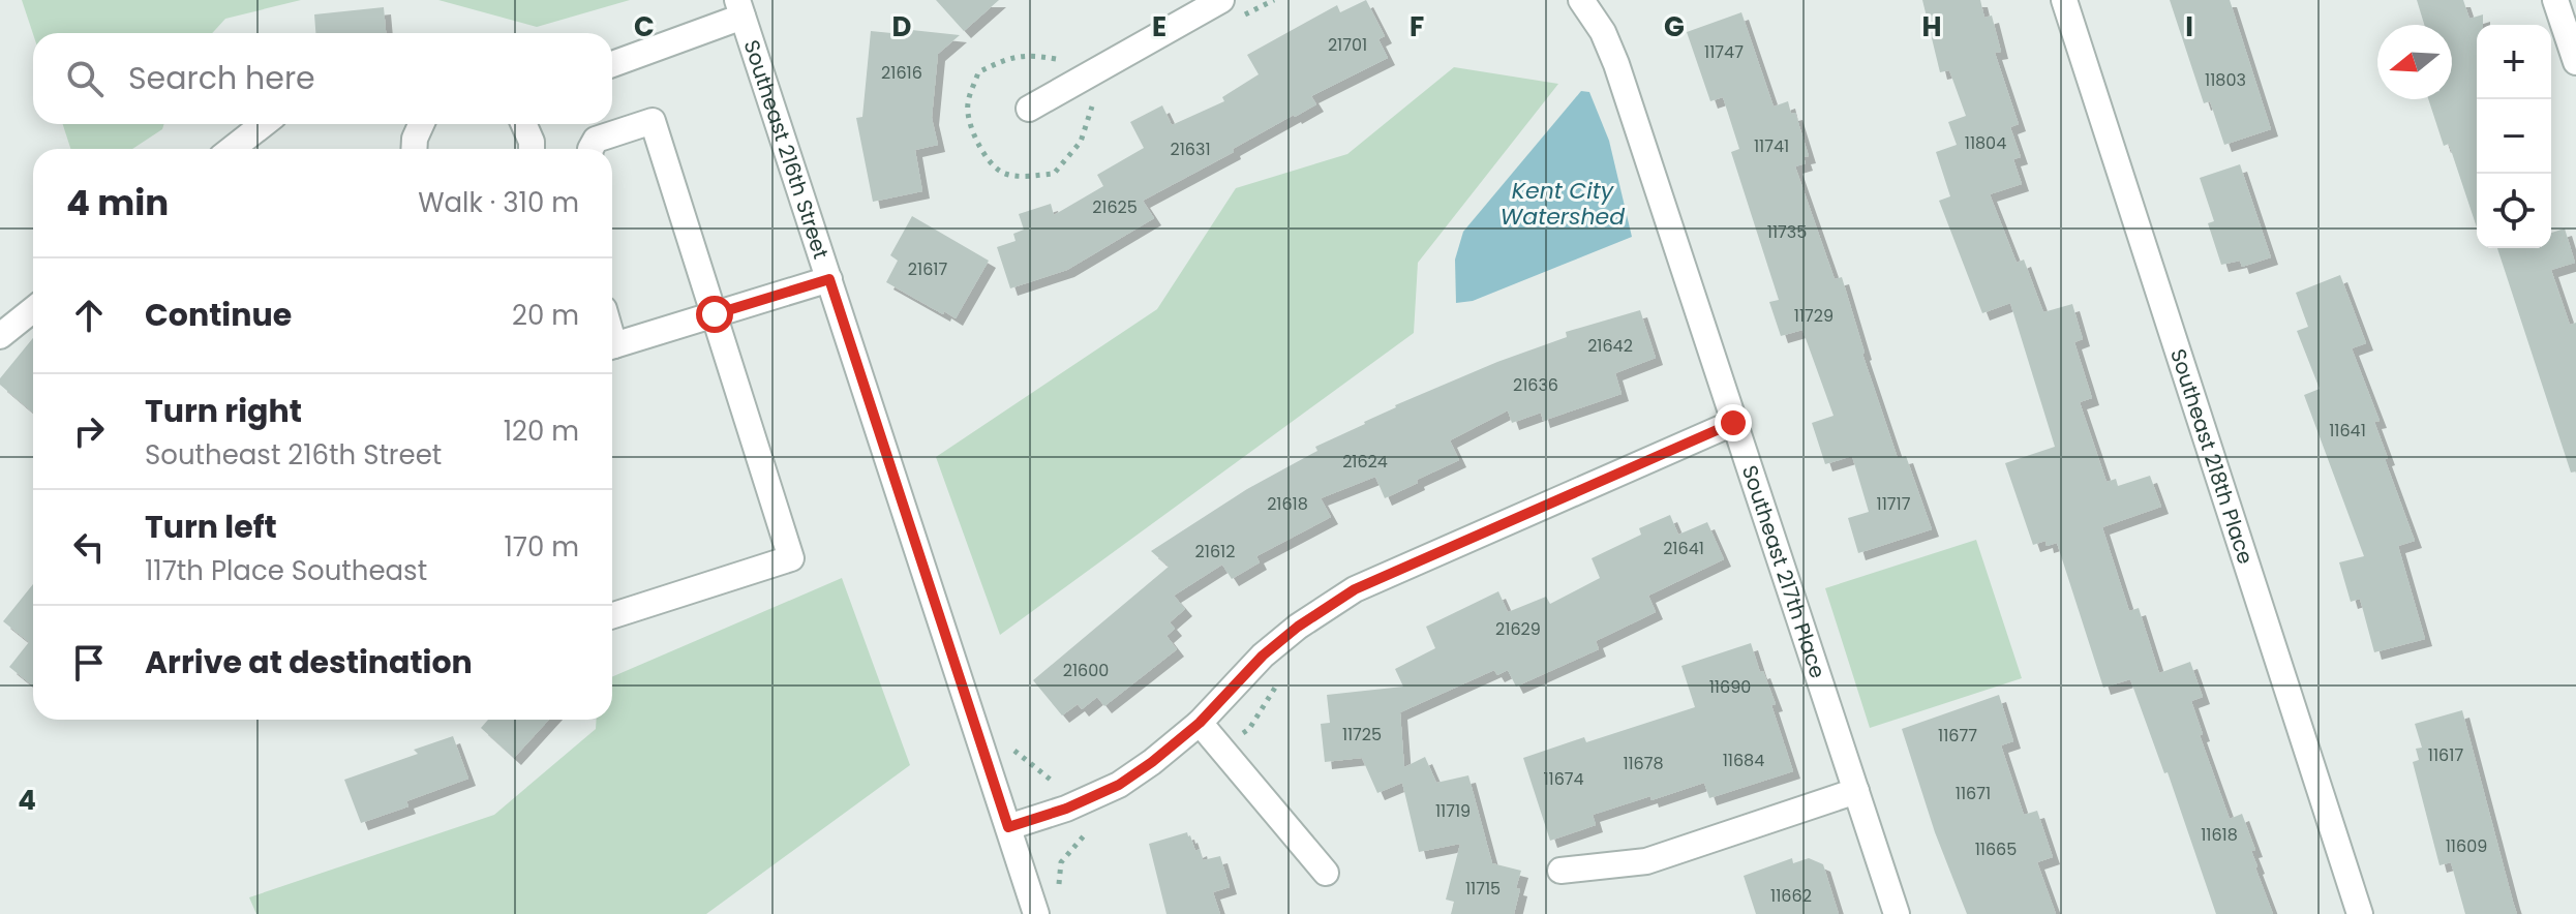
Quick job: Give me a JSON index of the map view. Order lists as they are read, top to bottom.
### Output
{
  "streets": {
    "street": ["Southeast 216th Street", "Southeast 218th Place", "Southeast 217th Place"]
  },
  "water": ["Kent City Watershed"],
  "house_numbers": [
    "21701",
    "11747",
    "21616",
    "11803",
    "11804",
    "11741",
    "21631",
    "21625",
    "11735",
    "21617",
    "11729",
    "21642",
    "21636",
    "11641",
    "21624",
    "21618",
    "11717",
    "21641",
    "21612",
    "21629",
    "21600",
    "11690",
    "11725",
    "11677",
    "11617",
    "11684",
    "11678",
    "11674",
    "11671",
    "11719",
    "11618",
    "11609",
    "11665",
    "11715",
    "11662"
  ],
  "north": "left",
  "page": {
    "map_buttons": ["+", "−"],
    "search": "Search here",
    "heading": ["4 min", "Walk · 310 m"],
    "list": [
      ["Continue", "20 m"],
      ["Turn right", "Southeast 216th Street", "120 m"],
      ["Turn left", "117th Place Southeast", "170 m"],
      "Arrive at destination"
    ]
  },
  "grid": {
    "columns": [
      "C",
      "D",
      "E",
      "F",
      "G",
      "H",
      "I"
    ],
    "rows": ["4"]
  }
}
